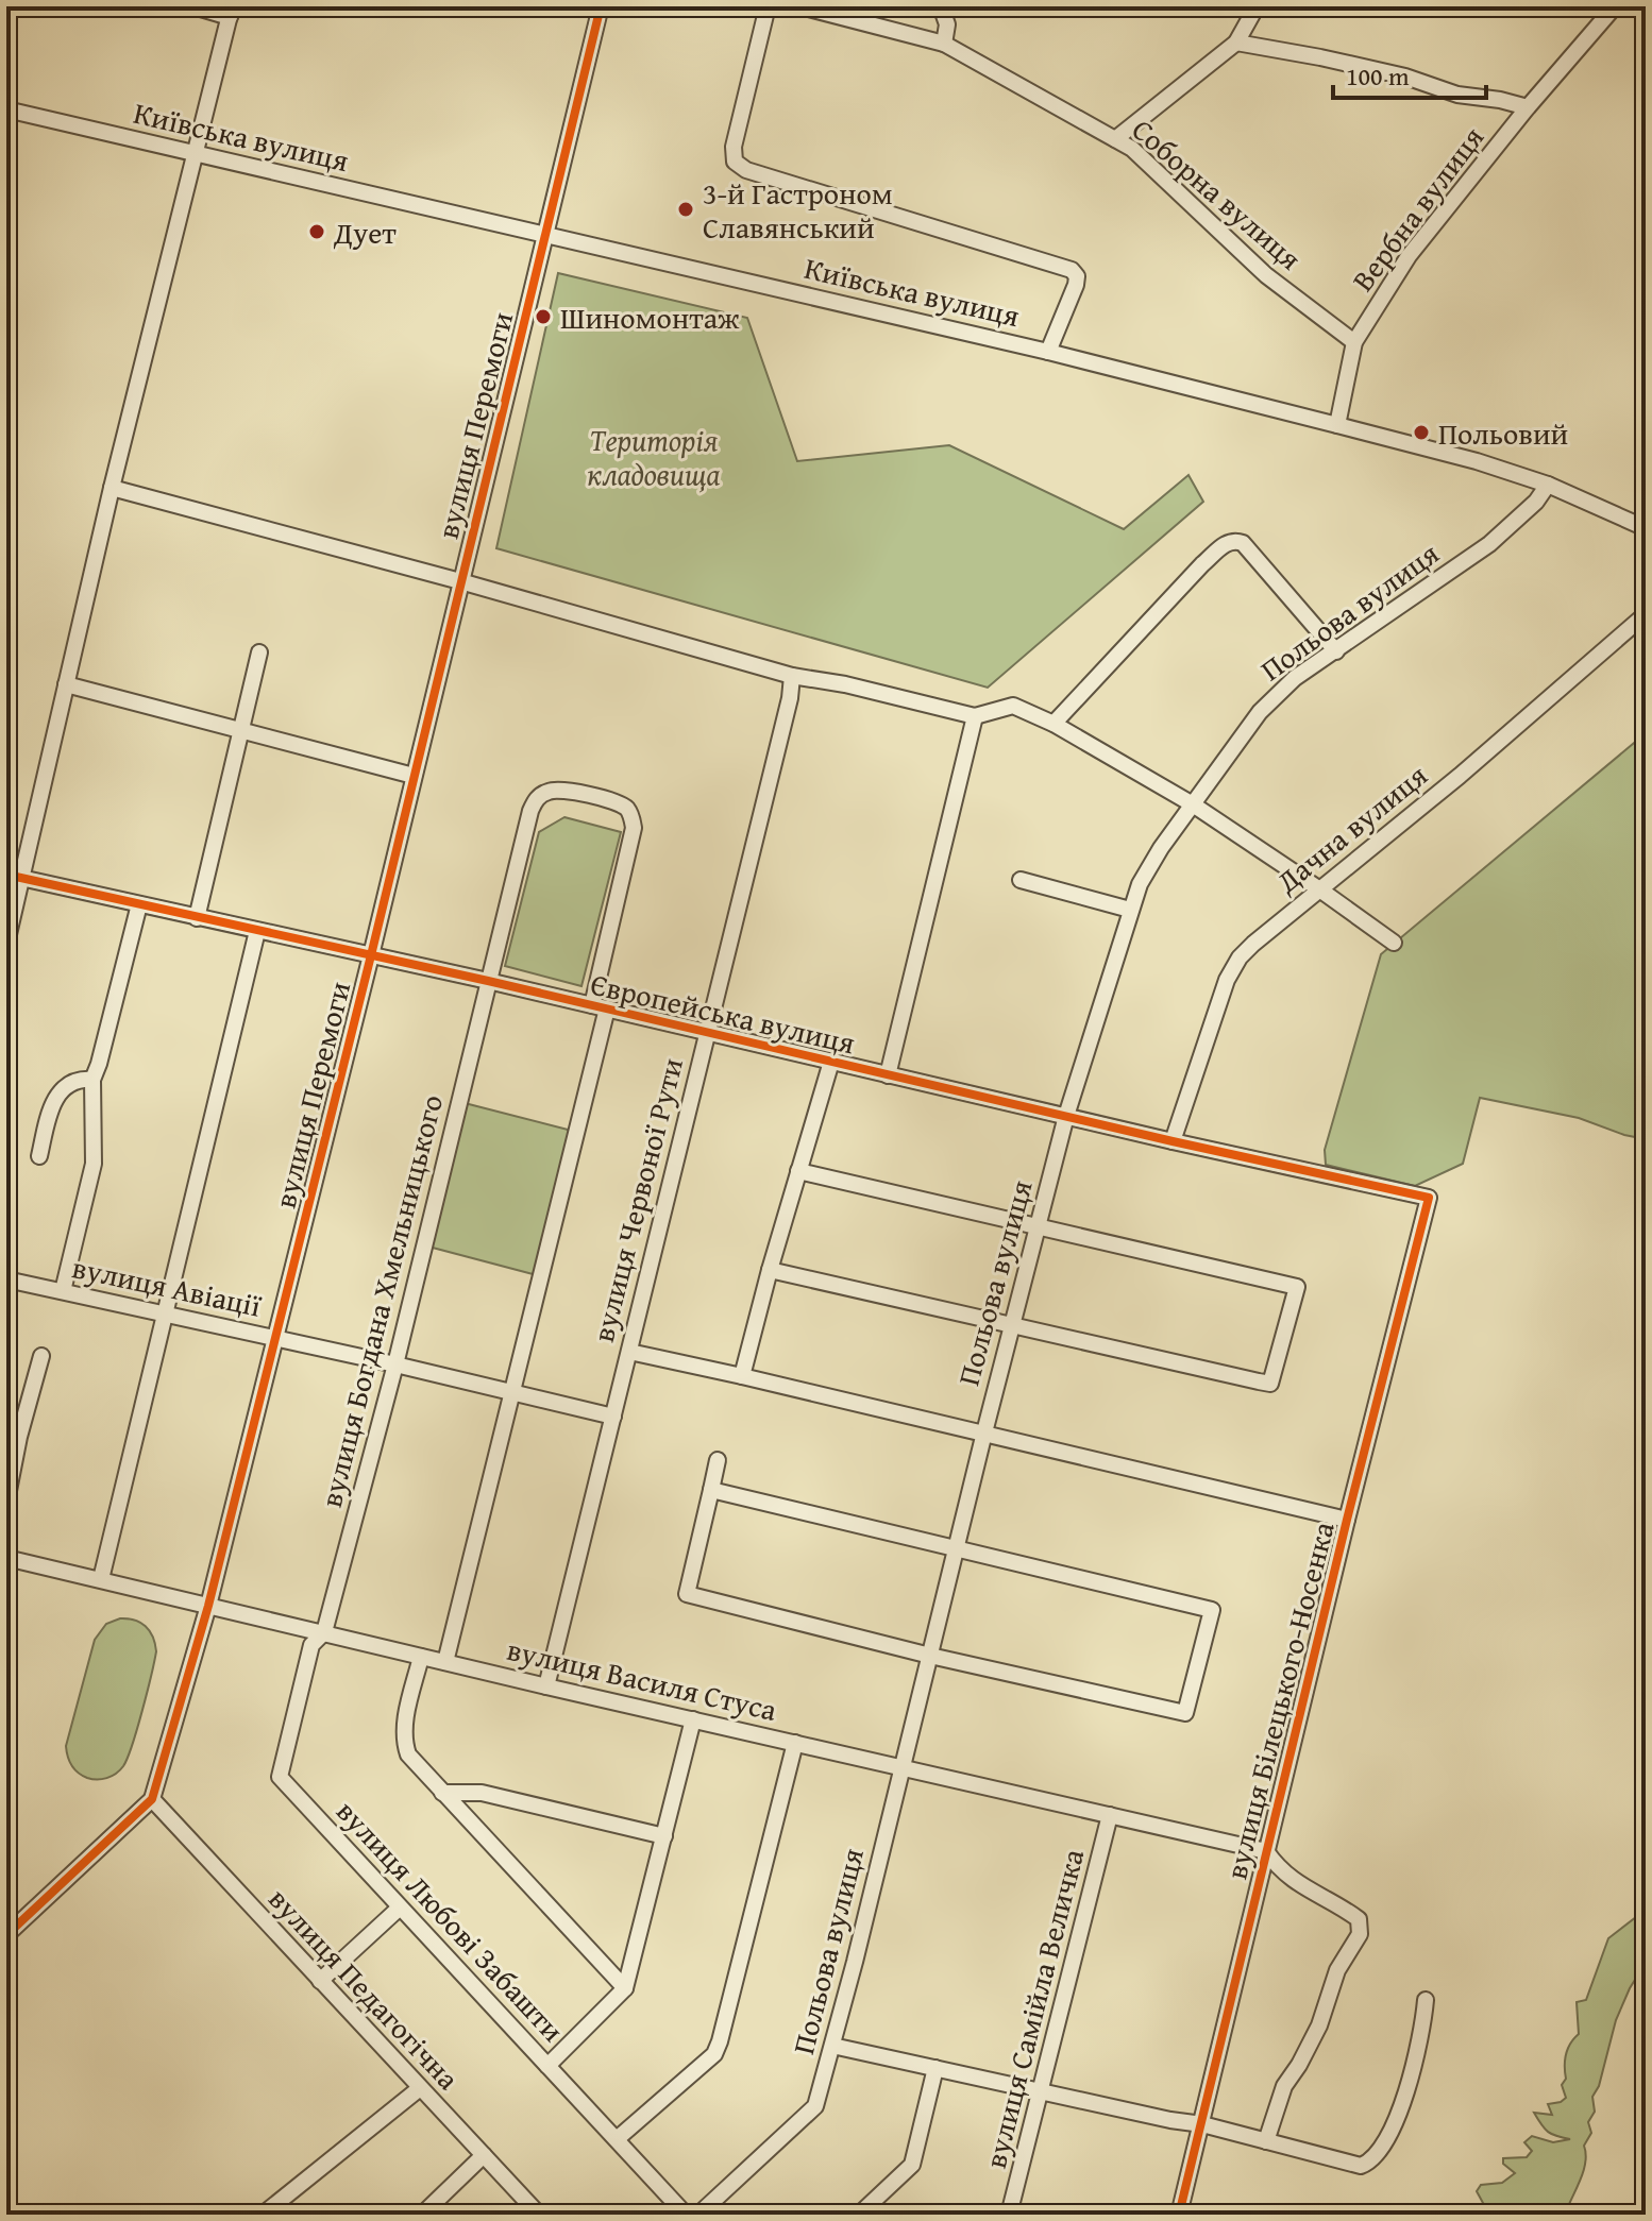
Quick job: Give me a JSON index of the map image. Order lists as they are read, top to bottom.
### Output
{
  "streets": {
    "street": [
      "Київська вулиця",
      "Соборна вулиця",
      "Вербна вулиця",
      "вулиця Перемоги",
      "Польова вулиця",
      "Дачна вулиця",
      "Європейська вулиця",
      "вулиця Червоної Рути",
      "вулиця Авіації",
      "вулиця Богдана Хмельницького",
      "вулиця Василя Стуса",
      "вулиця Білецького-Носенка",
      "вулиця Любові Забашти",
      "вулиця Педагогічна",
      "вулиця Самійла Величка"
    ]
  },
  "crossings": [
    ["Київська вулиця", "Вербна вулиця"],
    ["Київська вулиця", "вулиця Перемоги"],
    ["Київська вулиця", "Польова вулиця"],
    ["Соборна вулиця", "Вербна вулиця"],
    ["вулиця Перемоги", "Європейська вулиця"],
    ["вулиця Перемоги", "вулиця Авіації"],
    ["вулиця Перемоги", "вулиця Василя Стуса"],
    ["вулиця Перемоги", "вулиця Педагогічна"],
    ["Польова вулиця", "Європейська вулиця"],
    ["Польова вулиця", "вулиця Василя Стуса"],
    ["Дачна вулиця", "Європейська вулиця"],
    ["Європейська вулиця", "вулиця Червоної Рути"],
    ["Європейська вулиця", "вулиця Богдана Хмельницького"],
    ["Європейська вулиця", "вулиця Білецького-Носенка"],
    ["вулиця Червоної Рути", "вулиця Авіації"],
    ["вулиця Червоної Рути", "вулиця Василя Стуса"],
    ["вулиця Авіації", "вулиця Богдана Хмельницького"],
    ["вулиця Богдана Хмельницького", "вулиця Василя Стуса"],
    ["вулиця Богдана Хмельницького", "вулиця Любові Забашти"],
    ["вулиця Василя Стуса", "вулиця Білецького-Носенка"],
    ["вулиця Василя Стуса", "вулиця Любові Забашти"],
    ["вулиця Василя Стуса", "вулиця Самійла Величка"]
  ],
  "parks": ["Територія кладовища"],
  "places": [
    "3-й Гастроном Славянський",
    "Дует",
    "Шиномонтаж",
    "Польовий"
  ],
  "scale_bar": "100 m"
}
